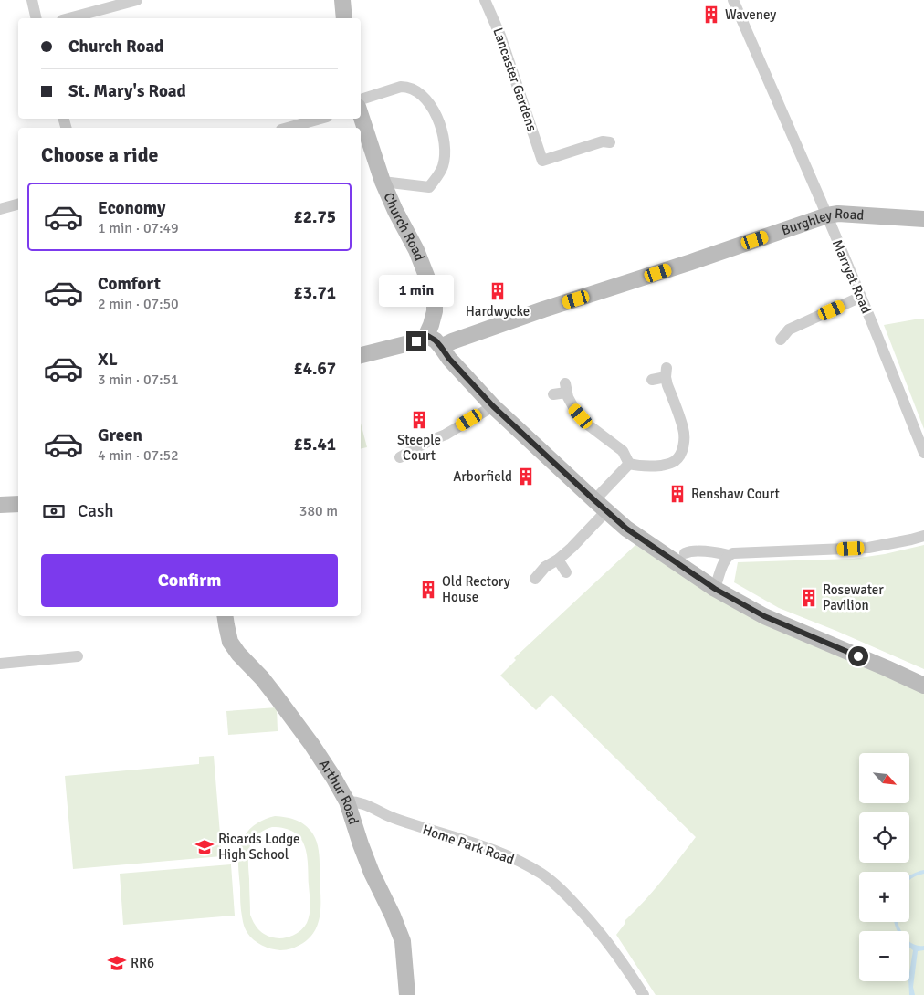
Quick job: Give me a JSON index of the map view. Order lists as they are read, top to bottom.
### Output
{
  "streets": {
    "street": [
      "Lancaster Gardens",
      "Burghley Road",
      "Church Road",
      "Marryat Road",
      "Arthur Road",
      "Home Park Road"
    ]
  },
  "crossings": [
    ["Burghley Road", "Marryat Road"],
    ["Arthur Road", "Home Park Road"]
  ],
  "places": {
    "building": [
      "Waveney",
      "Hardwycke",
      "Steeple Court",
      "Arborfield",
      "Renshaw Court",
      "Old Rectory House",
      "Rosewater Pavilion"
    ],
    "school or university": ["Ricards Lodge High School", "RR6"]
  },
  "north": "bottom right",
  "page": {
    "banner": ["Church Road", "St. Mary's Road"],
    "heading": "Choose a ride",
    "list": [
      {
        "name": "Economy",
        "note": "1 min · 07:49",
        "value": "£2.75"
      },
      {
        "name": "Comfort",
        "note": "2 min · 07:50",
        "value": "£3.71"
      },
      {
        "name": "XL",
        "note": "3 min · 07:51",
        "value": "£4.67"
      },
      {
        "name": "Green",
        "note": "4 min · 07:52",
        "value": "£5.41"
      }
    ],
    "bubble": "1 min",
    "pay": ["Cash", "380 m"],
    "buttons": "Confirm",
    "map_buttons": ["+", "−"]
  }
}
